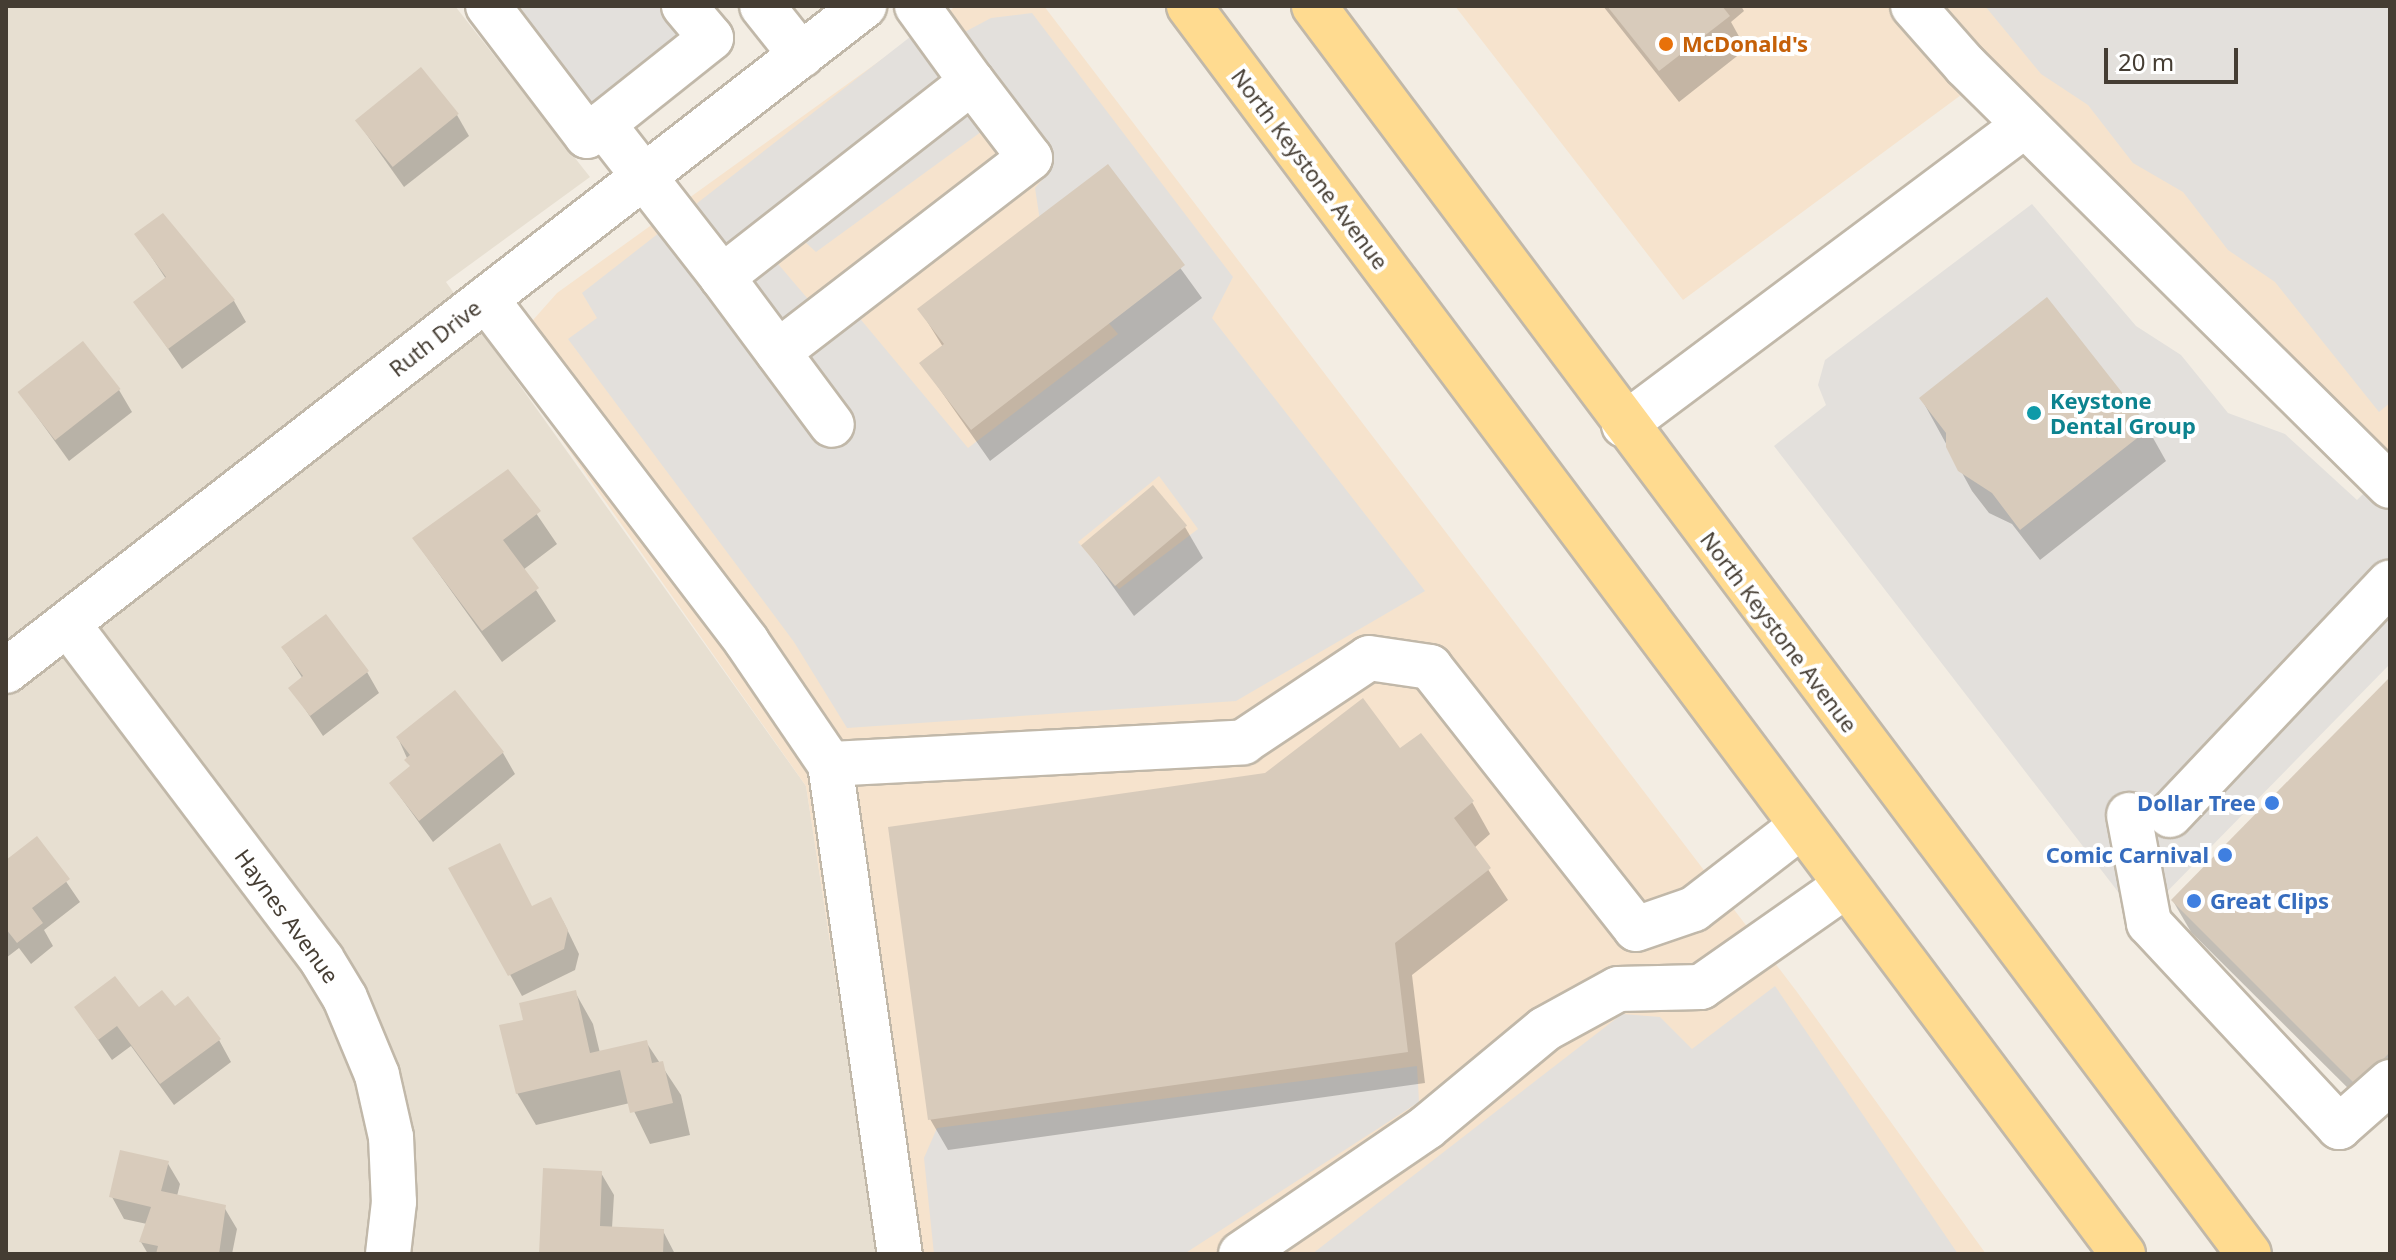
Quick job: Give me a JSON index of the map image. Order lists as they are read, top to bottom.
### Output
{
  "streets": {
    "main road": ["North Keystone Avenue"],
    "street": ["Ruth Drive", "Haynes Avenue"]
  },
  "crossings": [
    ["Ruth Drive", "Haynes Avenue"]
  ],
  "places": [
    "McDonald's",
    "Keystone Dental Group",
    "Dollar Tree",
    "Comic Carnival",
    "Great Clips"
  ],
  "scale_bar": "20 m"
}
